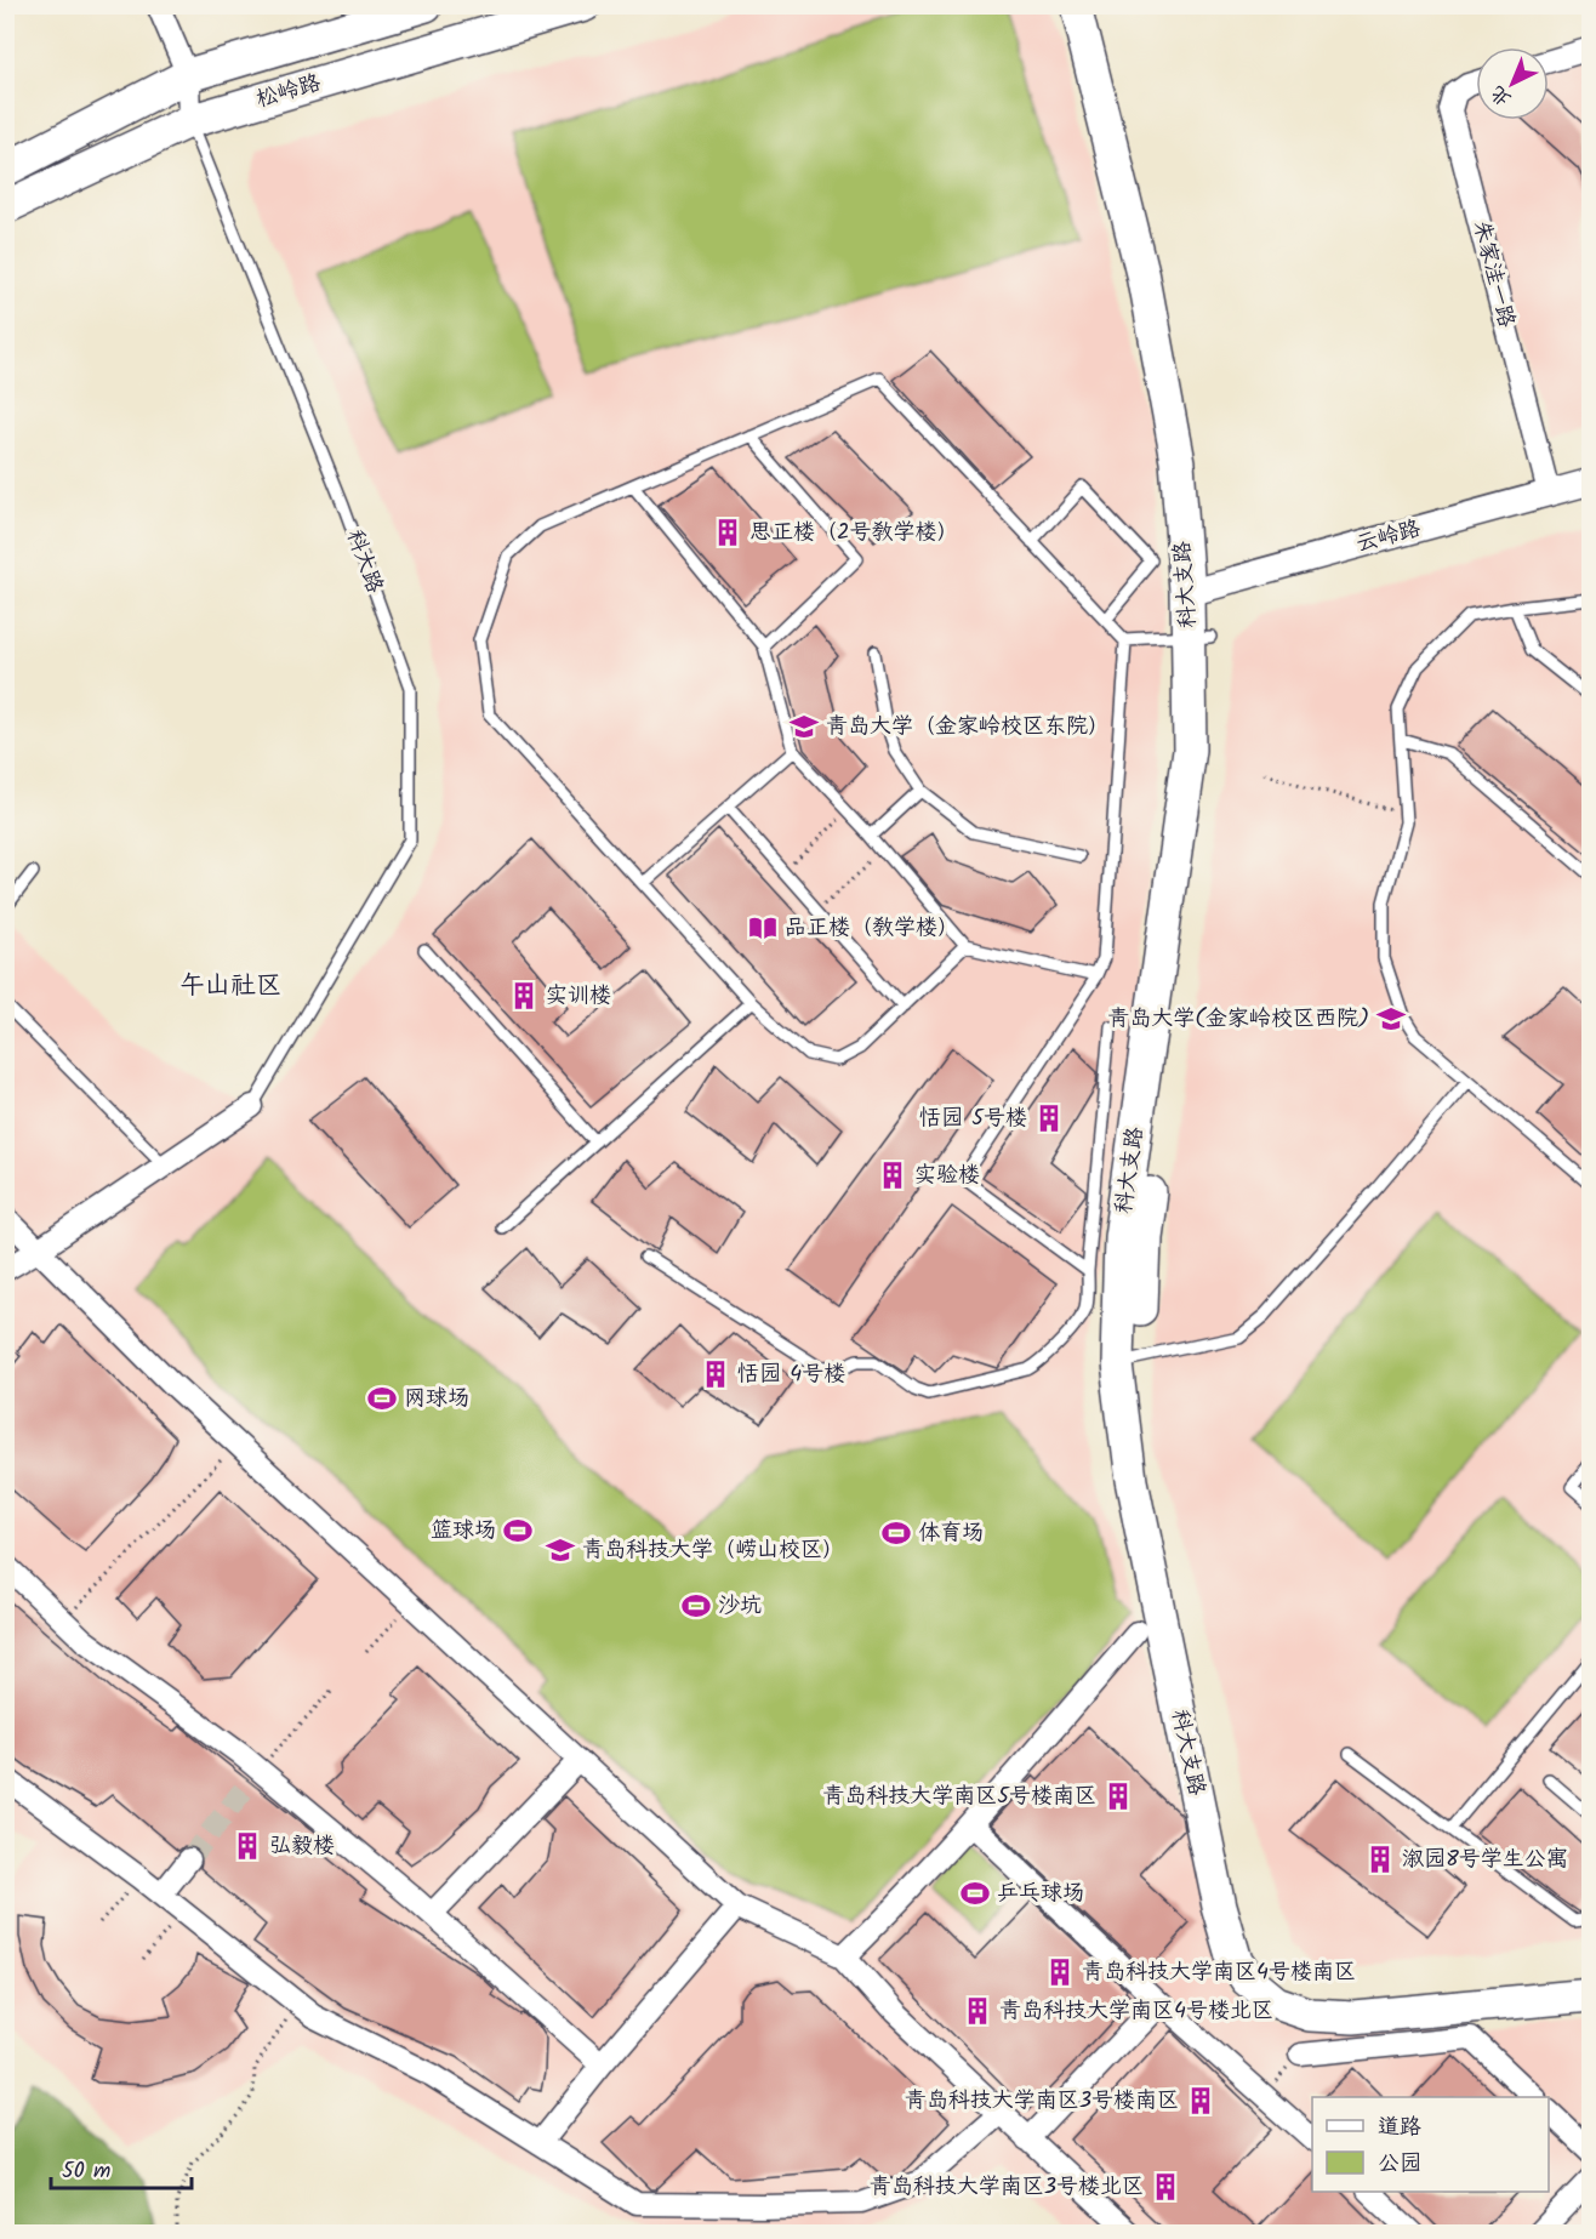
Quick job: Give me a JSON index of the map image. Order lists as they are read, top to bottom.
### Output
{
  "streets": {
    "main road": ["松岭路", "科大支路"],
    "street": ["朱家洼一路", "云岭路", "科大路"]
  },
  "crossings": [
    ["松岭路", "科大路"],
    ["朱家洼一路", "云岭路"],
    ["云岭路", "科大支路"]
  ],
  "districts": ["午山社区"],
  "places": {
    "building": [
      "思正楼（2号教学楼）",
      "实训楼",
      "恬园 5号楼",
      "实验楼",
      "恬园 4号楼",
      "青岛科技大学南区5号楼南区",
      "弘毅楼",
      "溆园8号学生公寓",
      "青岛科技大学南区4号楼南区",
      "青岛科技大学南区4号楼北区",
      "青岛科技大学南区3号楼南区",
      "青岛科技大学南区3号楼北区"
    ],
    "school or university": ["青岛大学（金家岭校区东院）", "青岛大学(金家岭校区西院)", "青岛科技大学（崂山校区）"],
    "library": ["品正楼（教学楼）"],
    "sports": [
      "网球场",
      "篮球场",
      "体育场",
      "沙坑",
      "乒乓球场"
    ]
  },
  "legend": ["道路", "公园"],
  "scale_bar": "50 m",
  "north": "bottom left"
}
